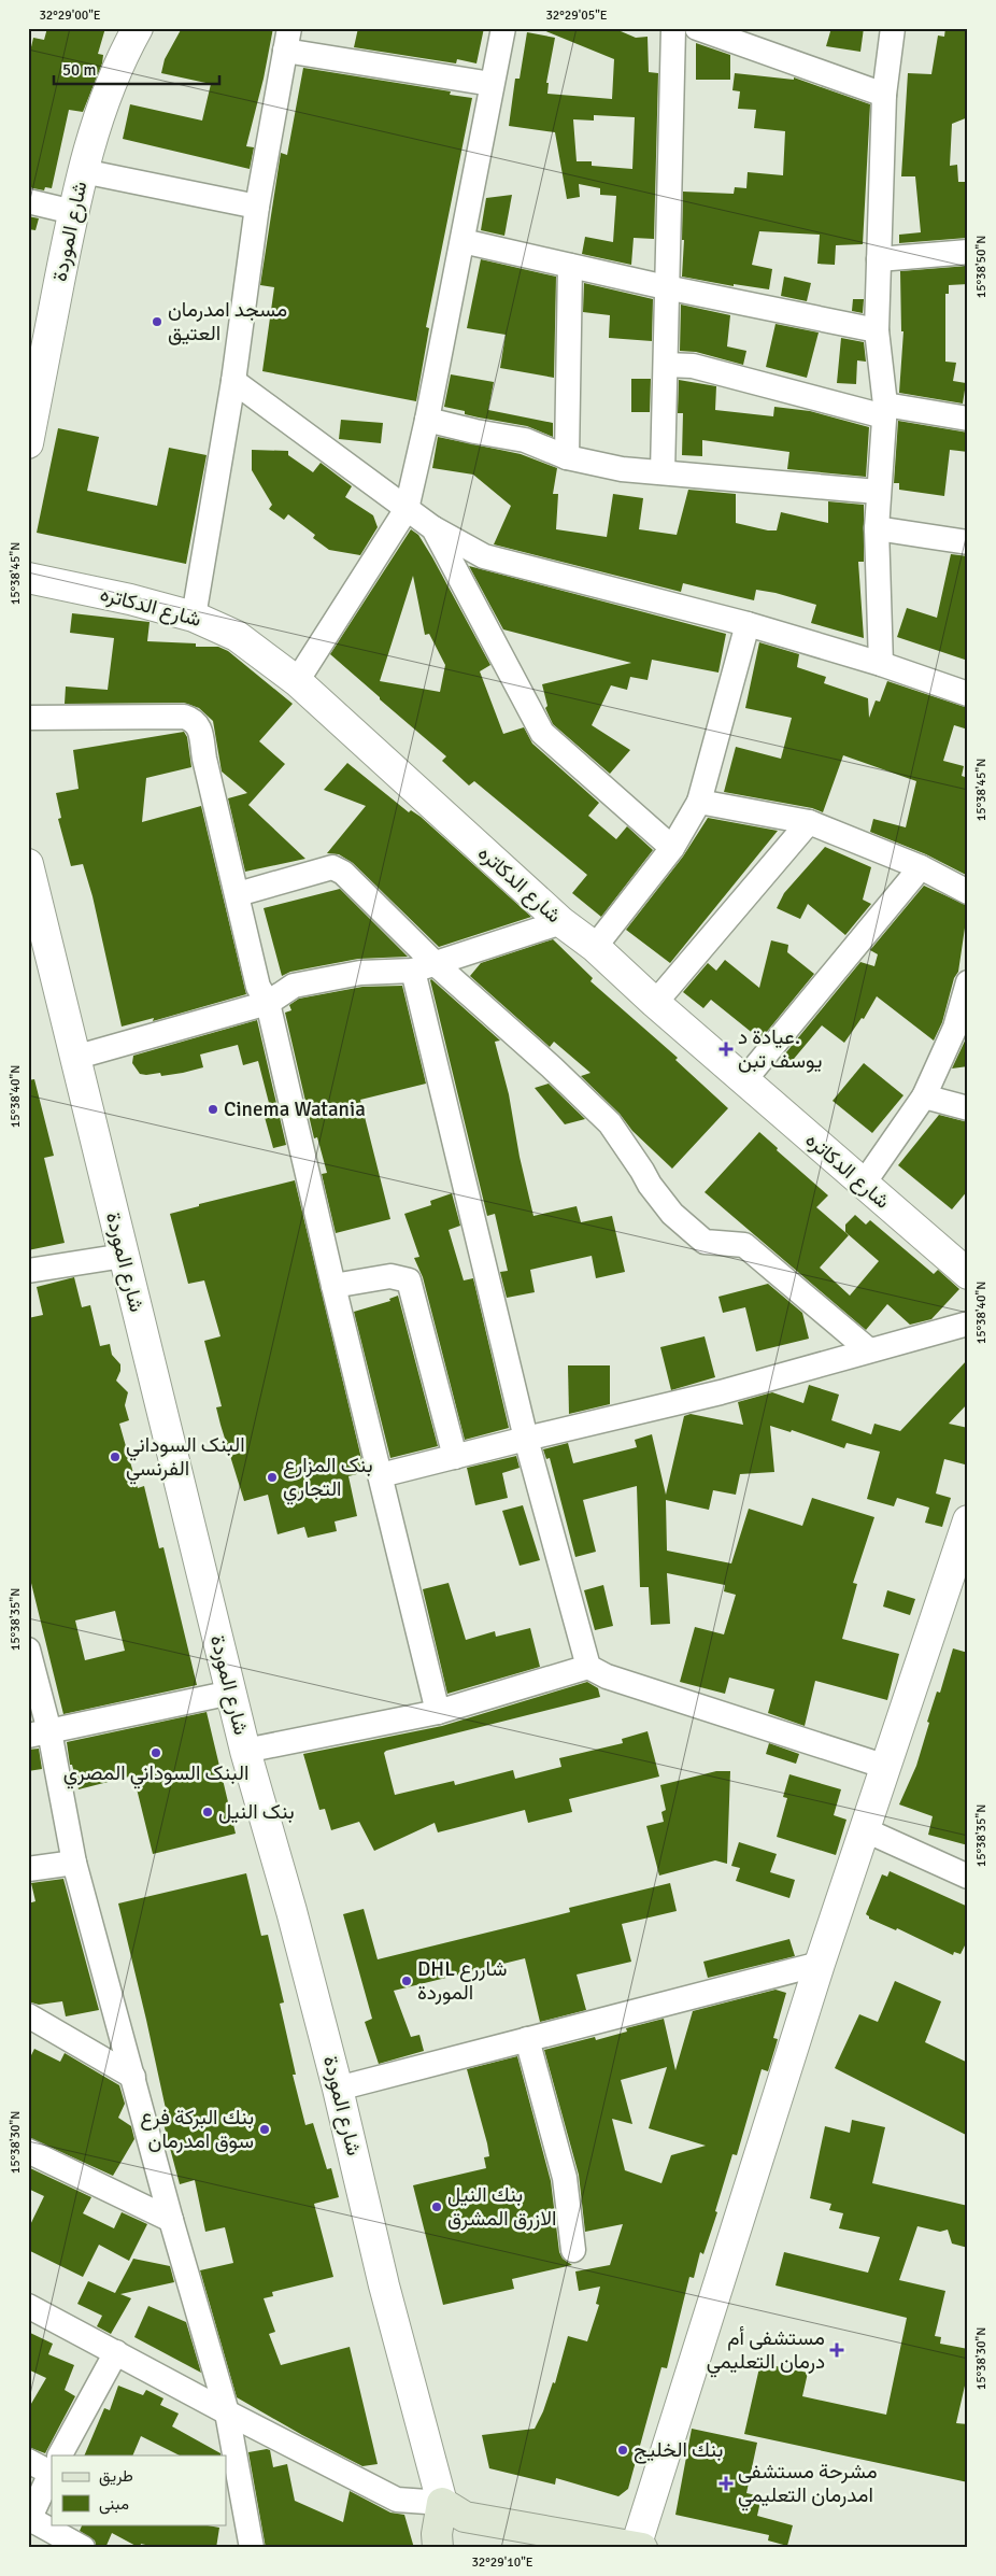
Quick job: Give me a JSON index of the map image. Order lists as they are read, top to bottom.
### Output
{
  "streets": {
    "street": ["شارع الموردة", "شارع الدكاتره"]
  },
  "places": {
    "other": [
      "مسجد امدرمان العتيق",
      "Cinema Watania",
      "البنک السوداني الفرنسي",
      "بنک المزارع التجاري",
      "البنک السوداني المصري",
      "بنک النيل",
      "DHL شاررع الموردة",
      "بنك البركة فرع سوق امدرمان",
      "بنك النيل الازرق المشرق",
      "بنك الخليج"
    ],
    "health": ["عيادة د. يوسف تبن", "مستشفى أم درمان التعليمي", "مشرحة مستشفى امدرمان التعليمي"]
  },
  "legend": ["طريق", "مبنى"],
  "scale_bar": "50 m",
  "coordinates": [
    "32°29'00\"E",
    "32°29'05\"E",
    "15°38'50\"N",
    "15°38'45\"N",
    "15°38'40\"N",
    "15°38'35\"N",
    "15°38'30\"N",
    "32°29'10\"E"
  ]
}
